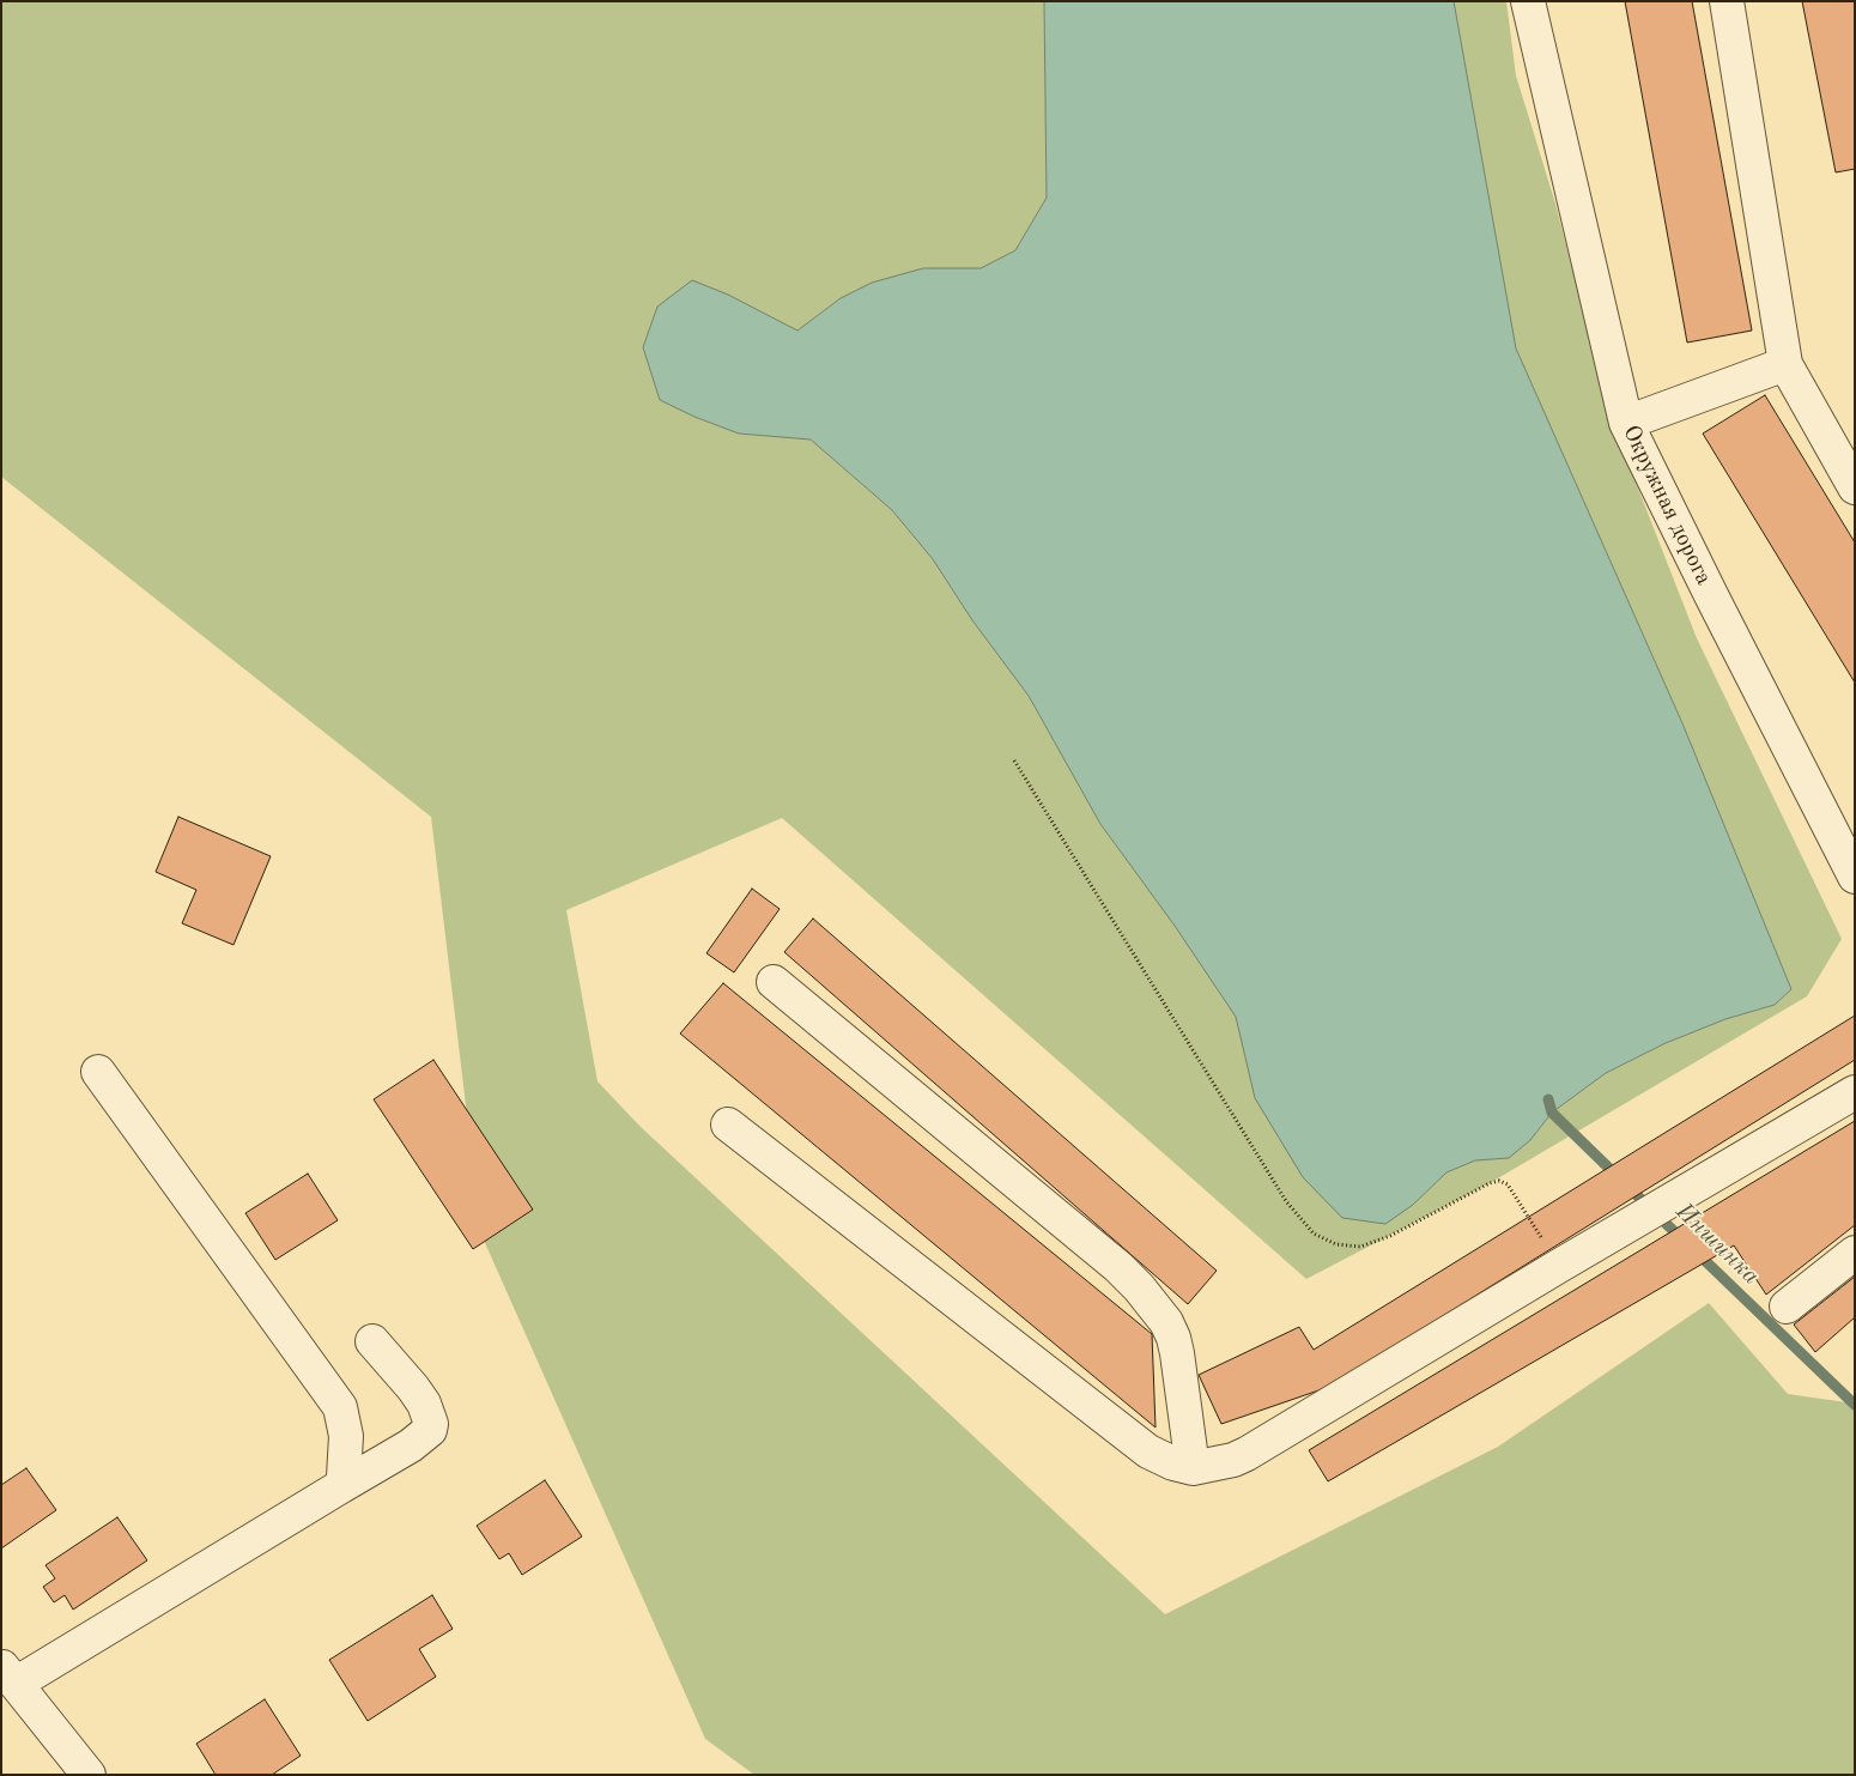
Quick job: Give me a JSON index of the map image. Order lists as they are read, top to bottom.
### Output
{
  "streets": {
    "street": ["Окружная дорога"]
  },
  "water": ["Иншинка"]
}
